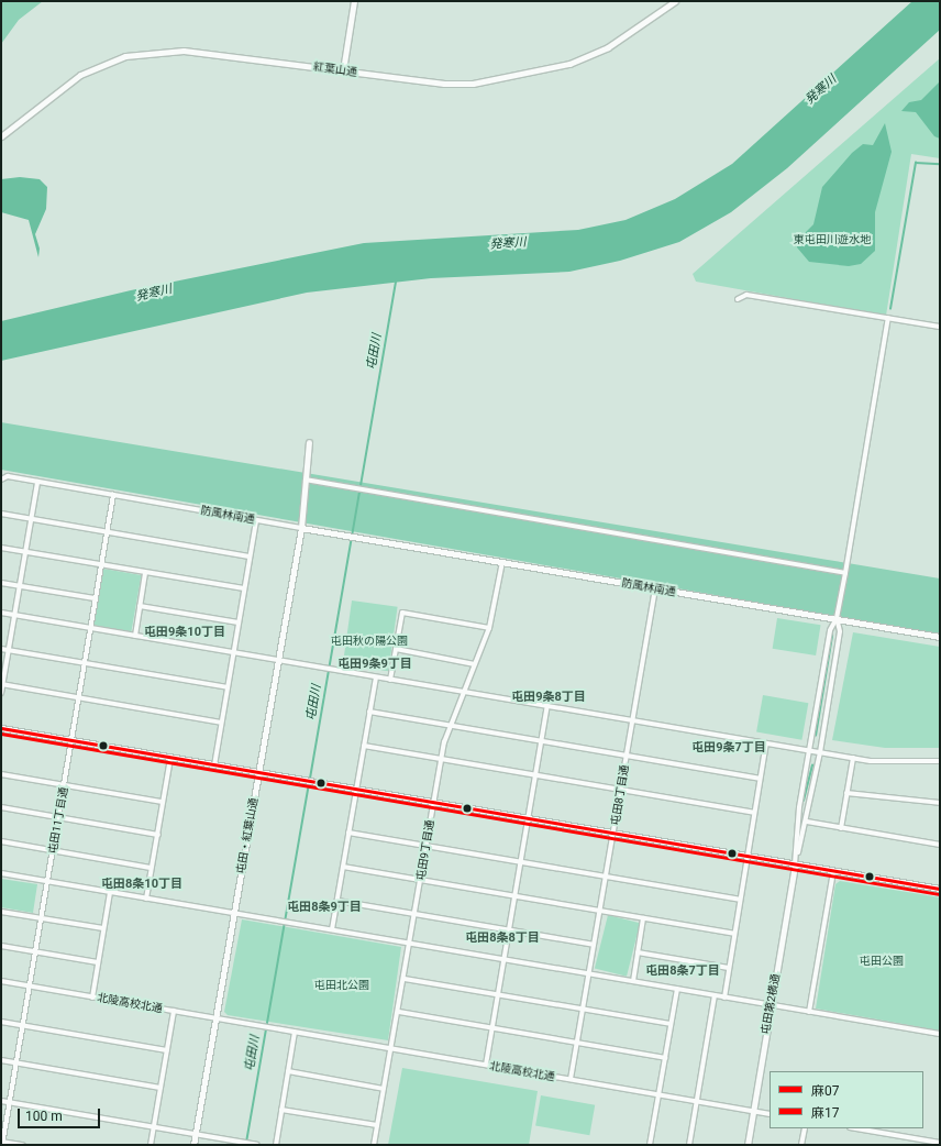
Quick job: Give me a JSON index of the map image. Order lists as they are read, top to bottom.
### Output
{
  "streets": {
    "street": [
      "紅葉山通",
      "防風林南通",
      "屯田8丁目通",
      "屯田11丁目通",
      "屯田・紅葉山通",
      "屯田9丁目通",
      "北陵高校北通",
      "屯田第2横通"
    ]
  },
  "crossings": [
    ["防風林南通", "屯田8丁目通"],
    ["防風林南通", "屯田11丁目通"],
    ["防風林南通", "屯田・紅葉山通"],
    ["防風林南通", "屯田9丁目通"],
    ["屯田8丁目通", "北陵高校北通"],
    ["屯田11丁目通", "北陵高校北通"],
    ["屯田・紅葉山通", "北陵高校北通"],
    ["屯田9丁目通", "北陵高校北通"],
    ["北陵高校北通", "屯田第2横通"]
  ],
  "districts": [
    "屯田9条10丁目",
    "屯田9条9丁目",
    "屯田9条8丁目",
    "屯田9条7丁目",
    "屯田8条10丁目",
    "屯田8条9丁目",
    "屯田8条8丁目",
    "屯田8条7丁目"
  ],
  "water": ["発寒川", "屯田川"],
  "parks": [
    "東屯田川遊水地",
    "屯田秋の陽公園",
    "屯田公園",
    "屯田北公園"
  ],
  "lines": ["transit line 麻07", "transit line 麻17"],
  "legend": ["麻07", "麻17"],
  "scale_bar": "100 m"
}
